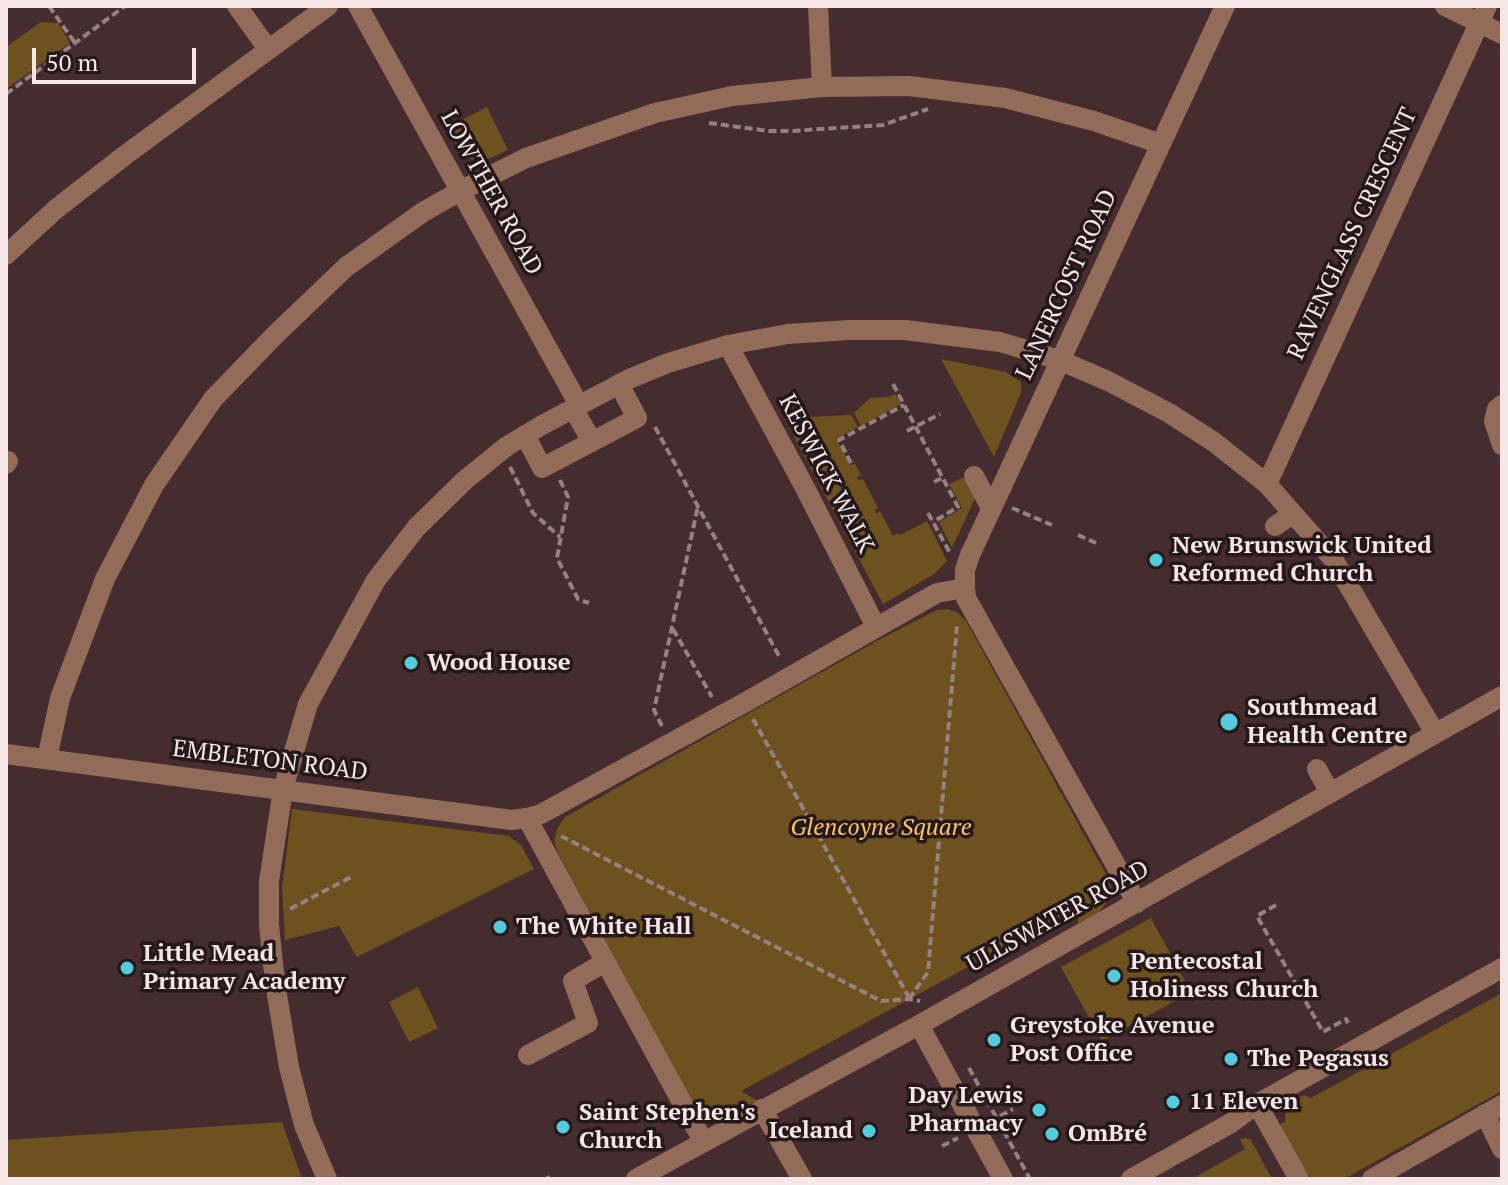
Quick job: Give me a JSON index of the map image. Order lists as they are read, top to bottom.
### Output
{
  "streets": {
    "street": [
      "LOWTHER ROAD",
      "RAVENGLASS CRESCENT",
      "LANERCOST ROAD",
      "KESWICK WALK",
      "EMBLETON ROAD",
      "ULLSWATER ROAD"
    ]
  },
  "parks": ["Glencoyne Square"],
  "places": [
    "New Brunswick United Reformed Church",
    "Wood House",
    "Southmead Health Centre",
    "The White Hall",
    "Little Mead Primary Academy",
    "Pentecostal Holiness Church",
    "Greystoke Avenue Post Office",
    "The Pegasus",
    "11 Eleven",
    "Day Lewis Pharmacy",
    "Saint Stephen's Church",
    "Iceland",
    "OmBré"
  ],
  "scale_bar": "50 m"
}
